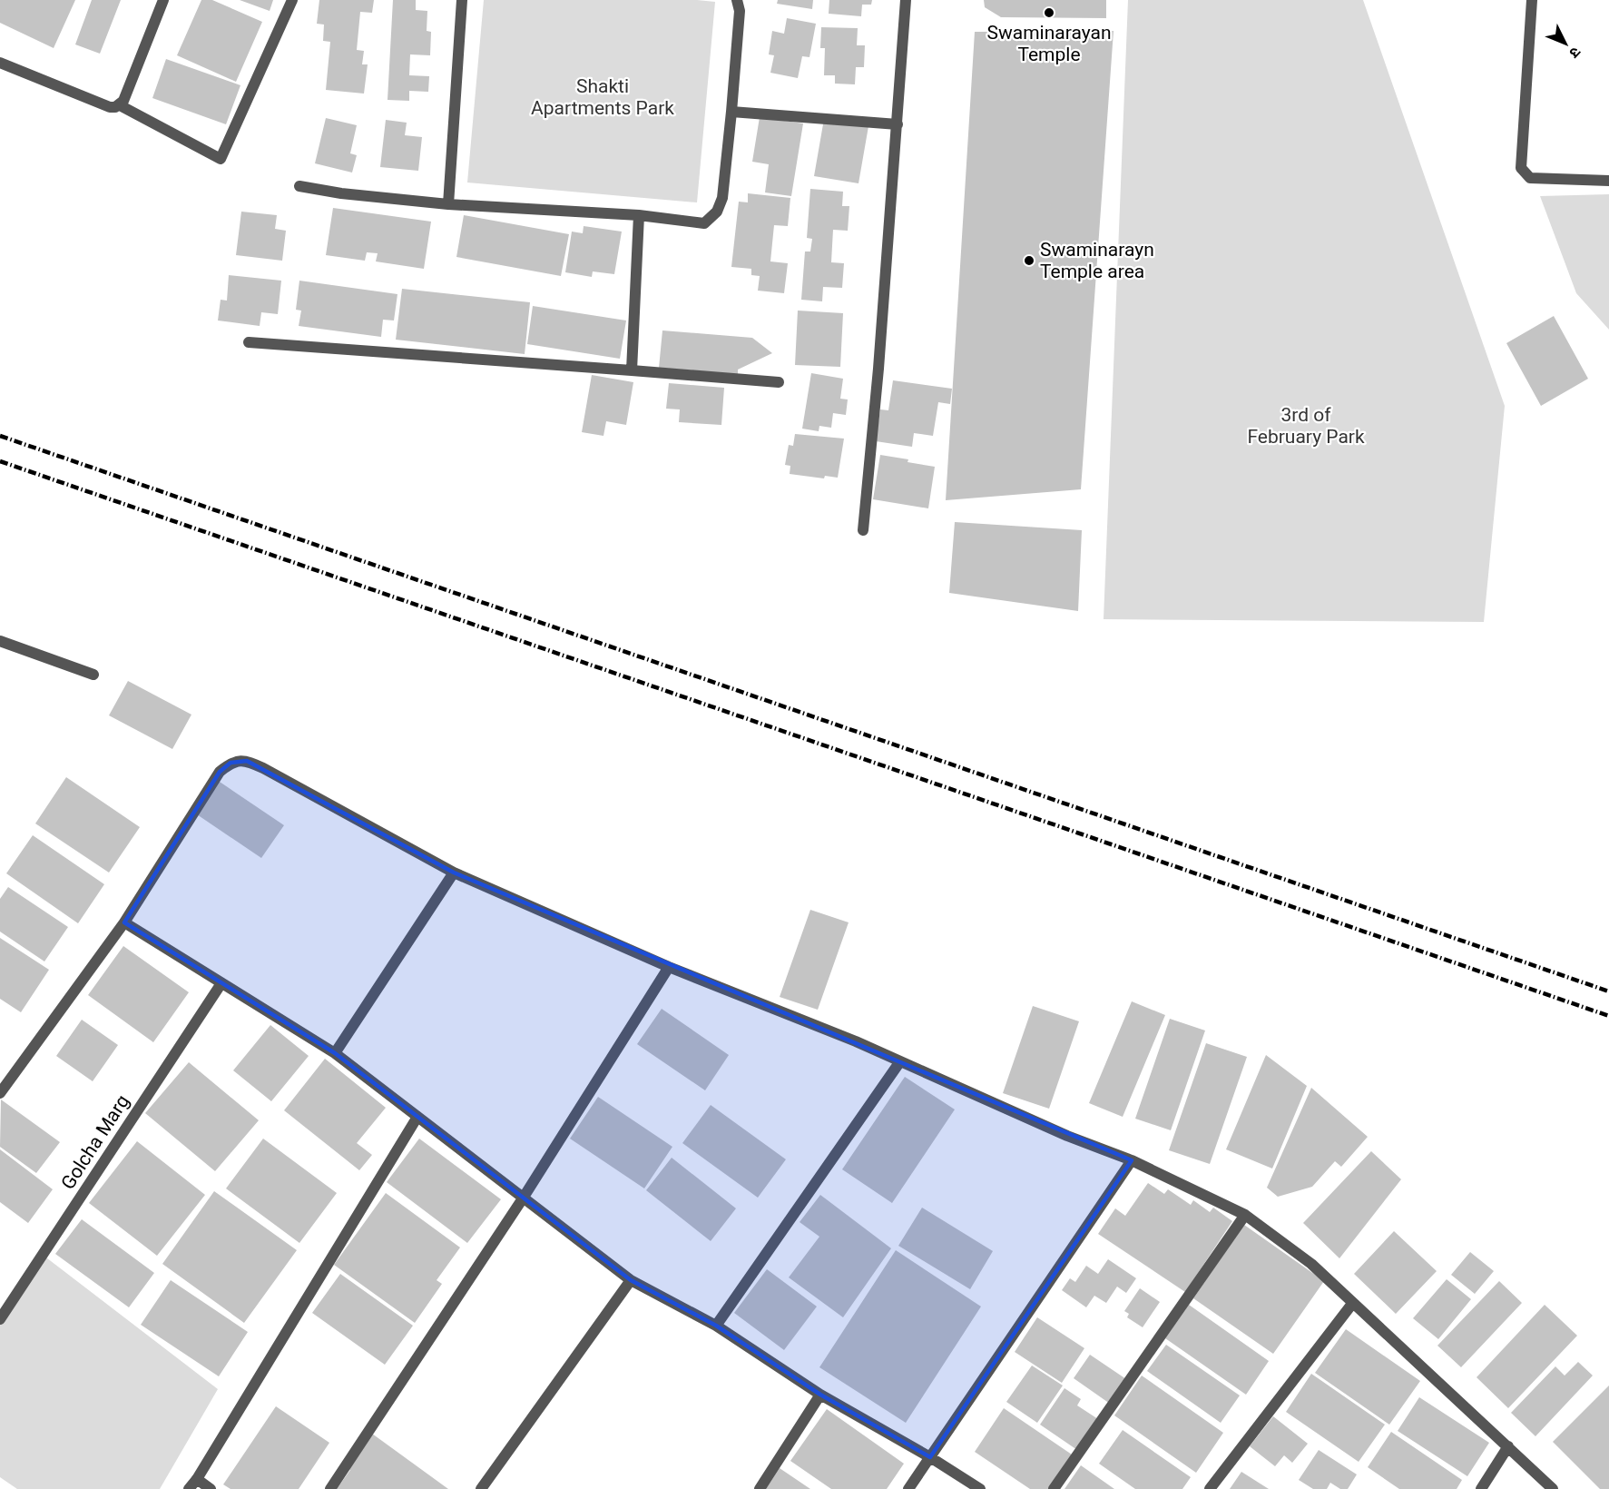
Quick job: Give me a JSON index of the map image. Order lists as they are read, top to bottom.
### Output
{
  "streets": {
    "street": ["Golcha Marg"]
  },
  "parks": ["Shakti Apartments Park", "3rd of February Park"],
  "places": ["Swaminarayan Temple", "Swaminarayn Temple area"],
  "north": "bottom right"
}
